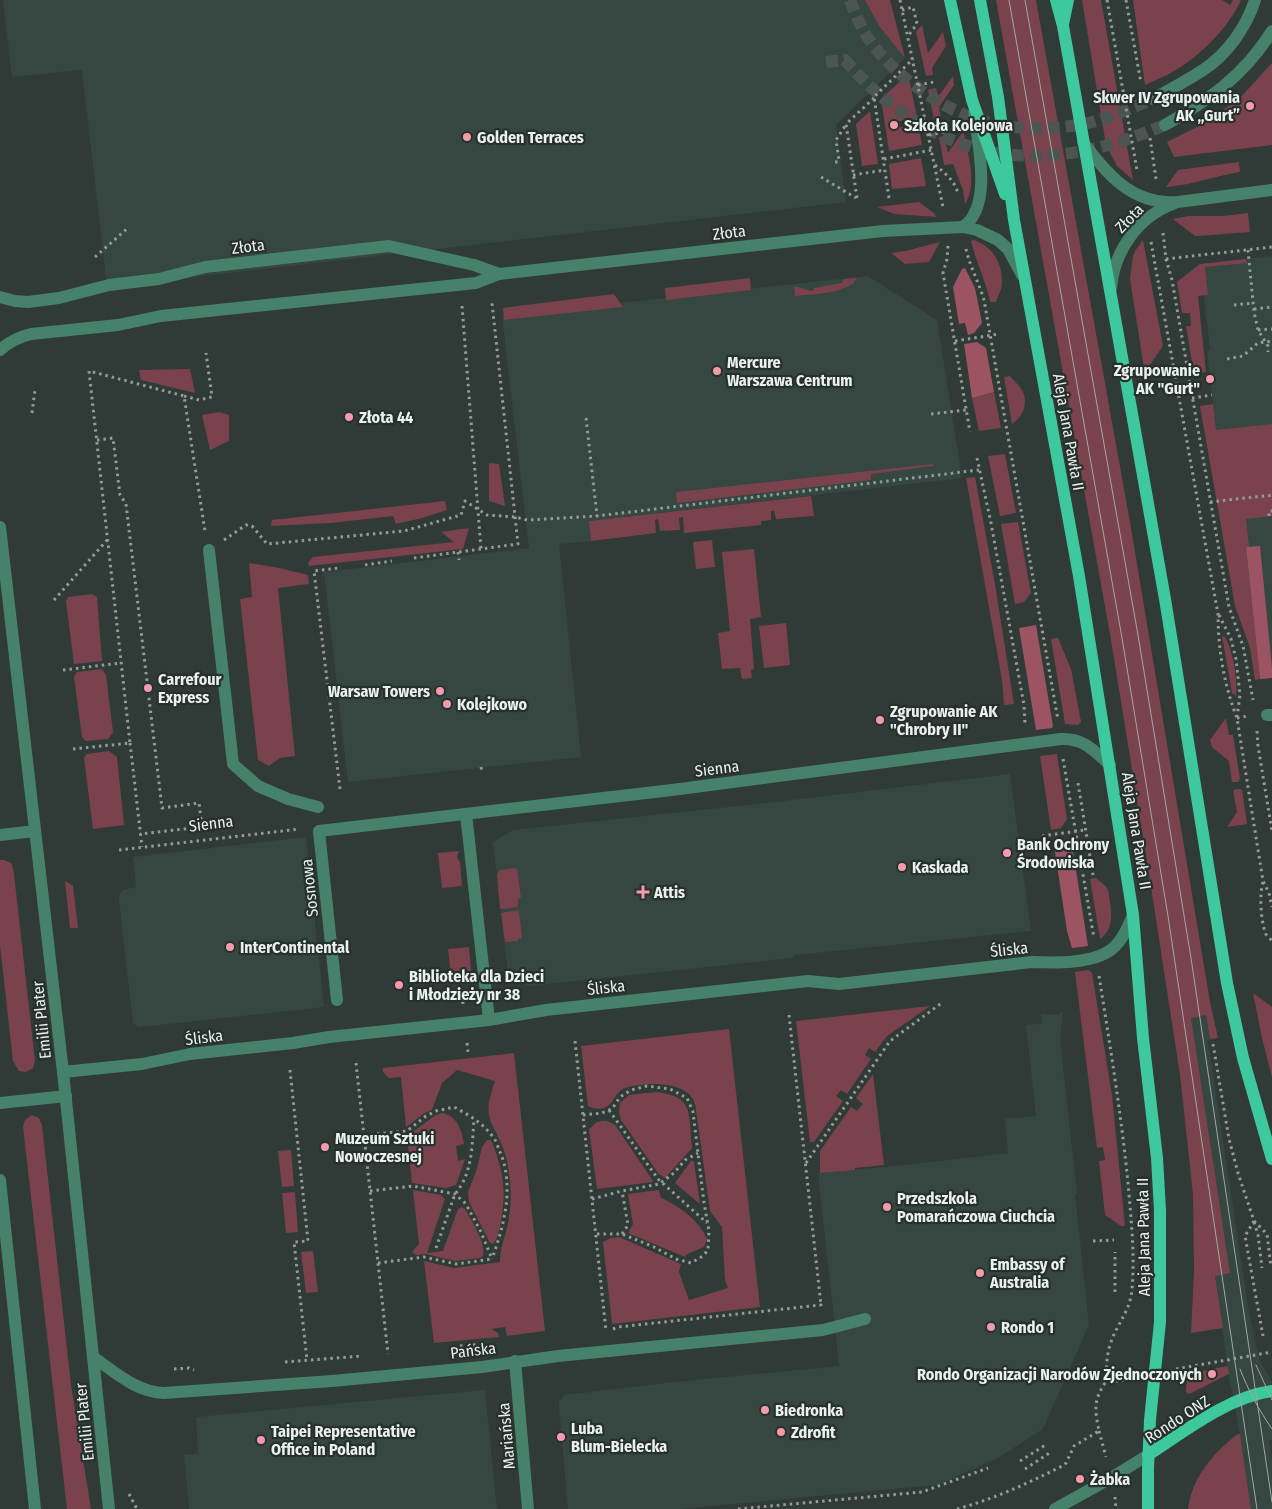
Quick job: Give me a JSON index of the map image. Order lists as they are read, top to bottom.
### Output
{
  "streets": {
    "main road": ["Aleja Jana Pawła II", "Rondo ONZ"],
    "street": [
      "Złota",
      "Sienna",
      "Sosnowa",
      "Śliska",
      "Emilii Plater",
      "Pańska",
      "Mariańska"
    ]
  },
  "crossings": [
    ["Złota", "Aleja Jana Pawła II"],
    ["Aleja Jana Pawła II", "Sienna"],
    ["Aleja Jana Pawła II", "Śliska"],
    ["Aleja Jana Pawła II", "Rondo ONZ"],
    ["Sienna", "Sosnowa"],
    ["Śliska", "Emilii Plater"],
    ["Emilii Plater", "Pańska"],
    ["Pańska", "Mariańska"]
  ],
  "places": {
    "other": [
      "Skwer IV Zgrupowania AK „Gurt”",
      "Szkoła Kolejowa",
      "Golden Terraces",
      "Mercure Warszawa Centrum",
      "Zgrupowanie AK \"Gurt\"",
      "Złota 44",
      "Carrefour Express",
      "Warsaw Towers",
      "Kolejkowo",
      "Zgrupowanie AK \"Chrobry II\"",
      "Bank Ochrony Środowiska",
      "Kaskada",
      "InterContinental",
      "Biblioteka dla Dzieci i Młodzieży nr 38",
      "Muzeum Sztuki Nowoczesnej",
      "Przedszkola Pomarańczowa Ciuchcia",
      "Embassy of Australia",
      "Rondo 1",
      "Rondo Organizacji Narodów Zjednoczonych",
      "Biedronka",
      "Zdrofit",
      "Luba Blum-Bielecka",
      "Taipei Representative Office in Poland",
      "Żabka"
    ],
    "health": ["Attis"]
  }
}
